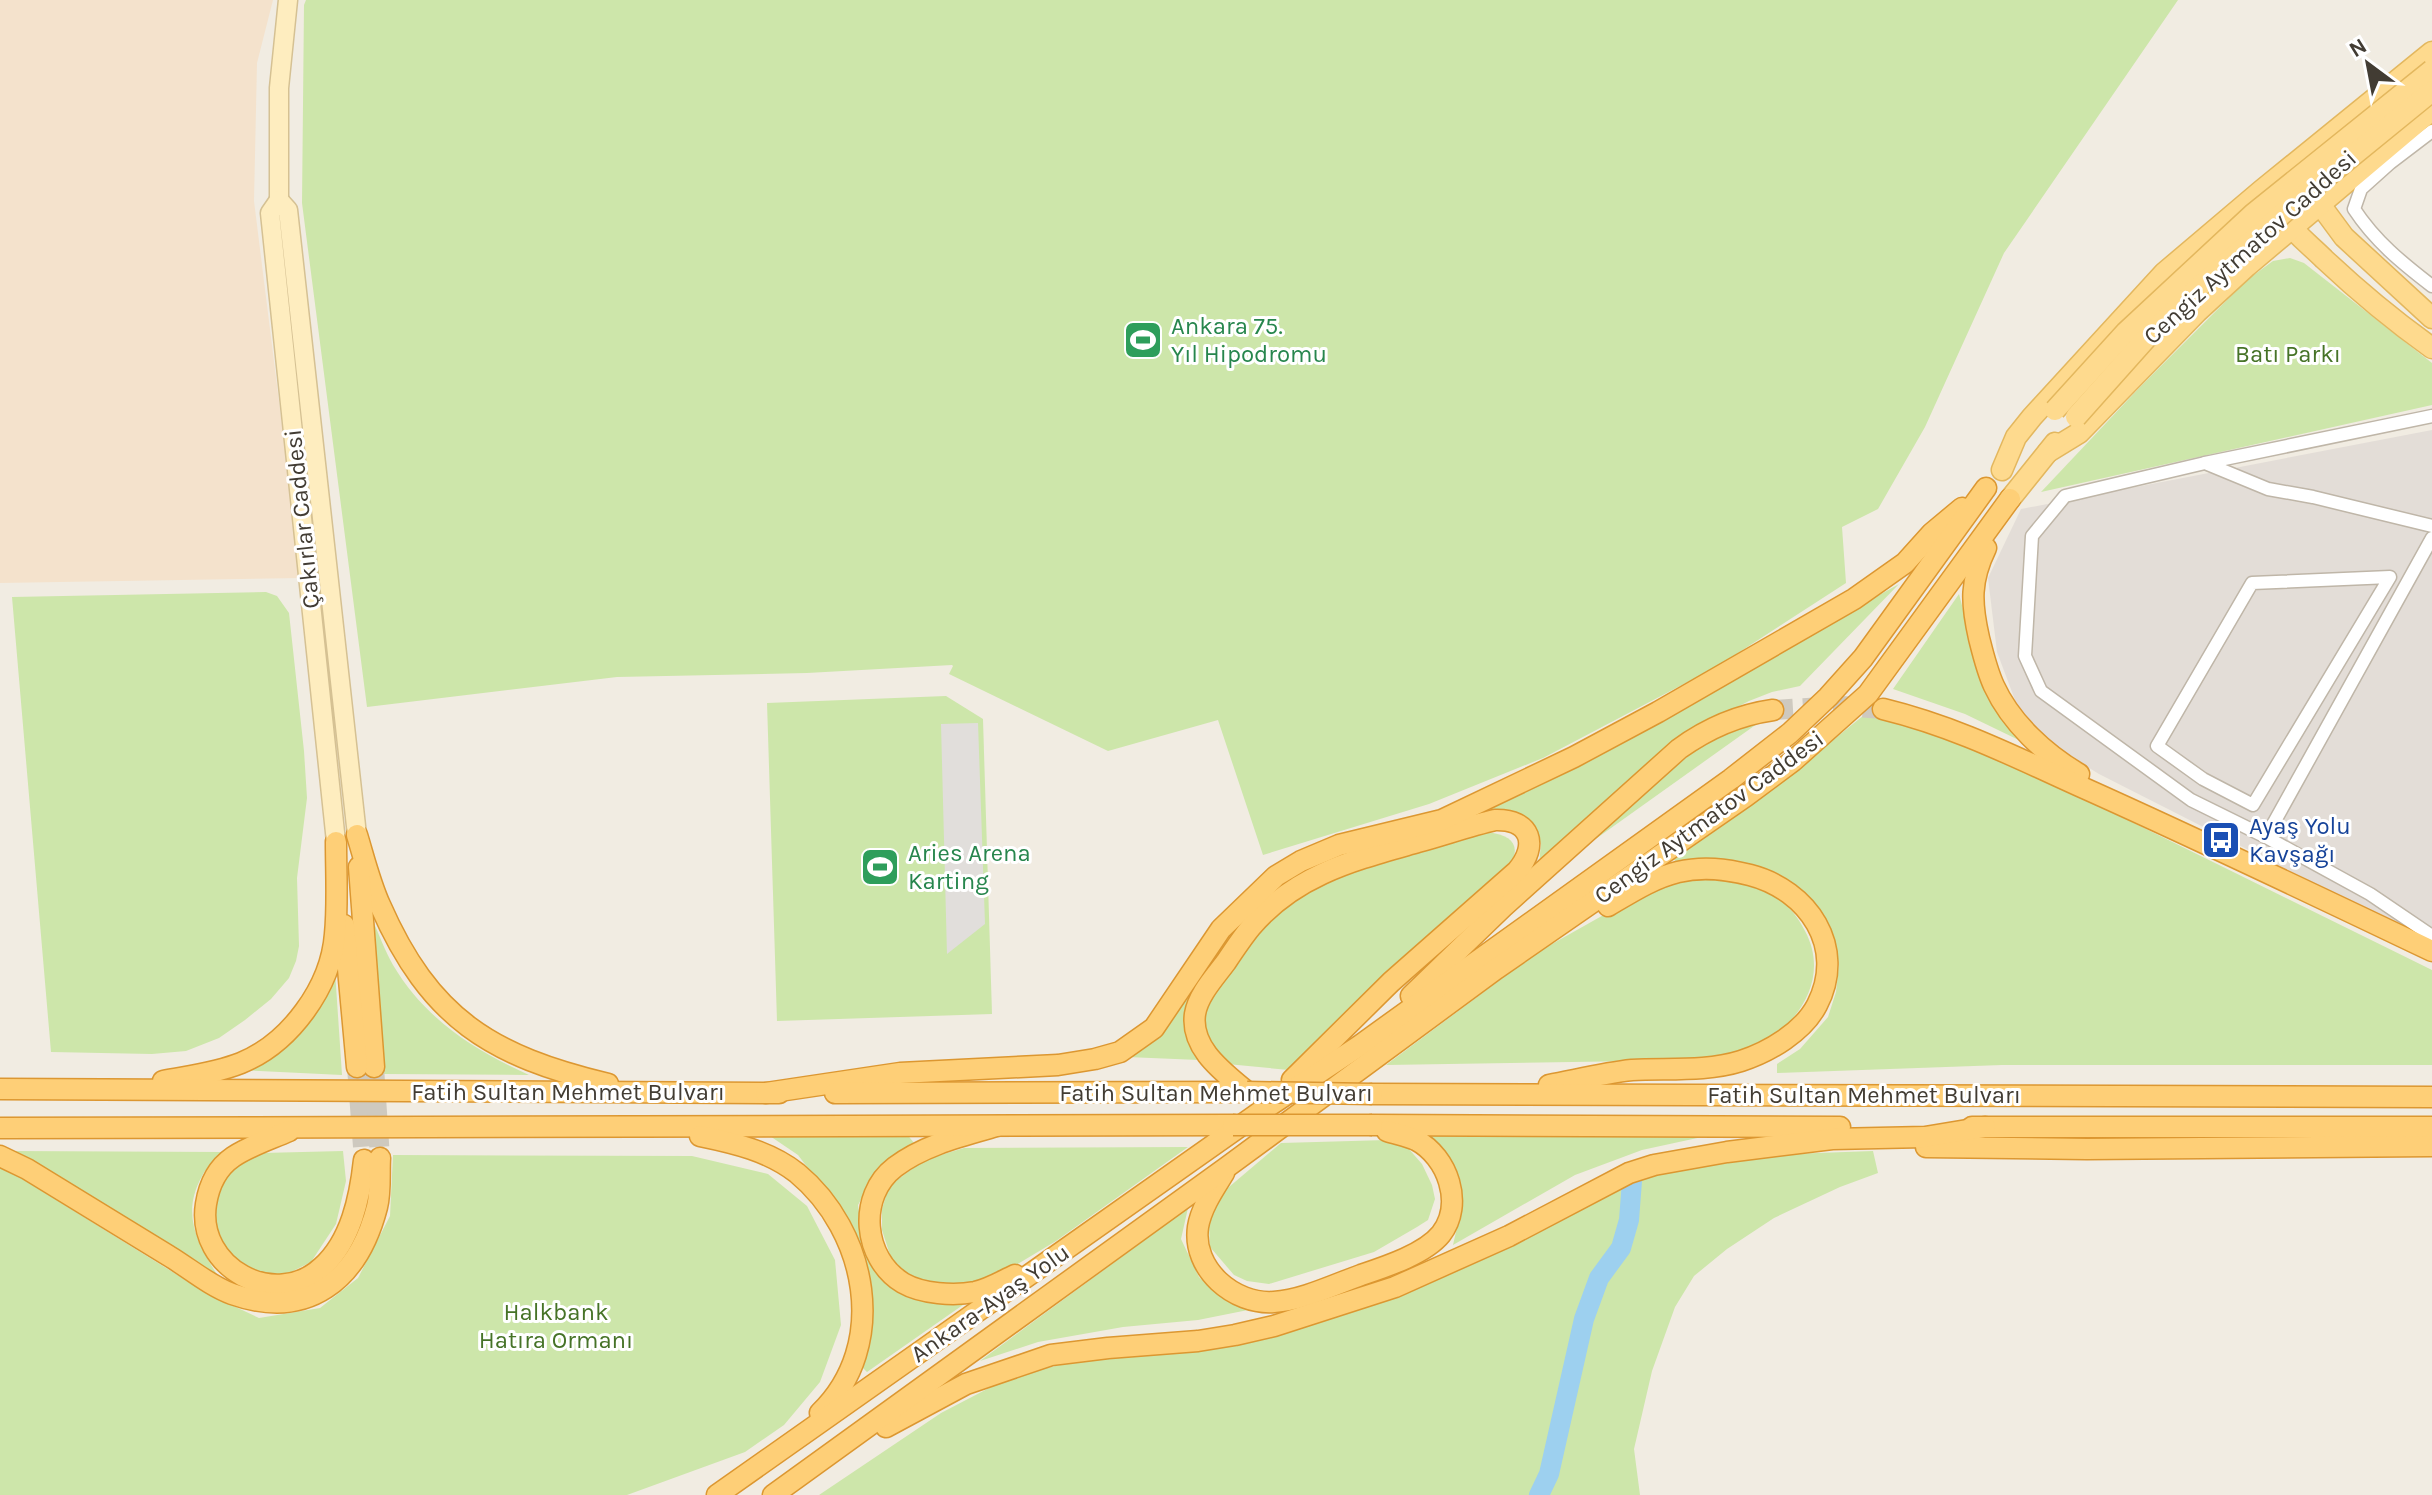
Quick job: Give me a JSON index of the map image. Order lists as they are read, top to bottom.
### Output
{
  "streets": {
    "highway": ["Cengiz Aytmatov Caddesi", "Fatih Sultan Mehmet Bulvarı", "Ankara-Ayaş Yolu"],
    "main road": ["Çakırlar Caddesi"]
  },
  "crossings": [
    ["Cengiz Aytmatov Caddesi", "Ankara-Ayaş Yolu"]
  ],
  "parks": ["Batı Parkı", "Halkbank Hatıra Ormanı"],
  "places": {
    "sports": ["Ankara 75. Yıl Hipodromu", "Aries Arena Karting"],
    "bus stop": ["Ayaş Yolu Kavşağı"]
  },
  "north": "top left"
}
